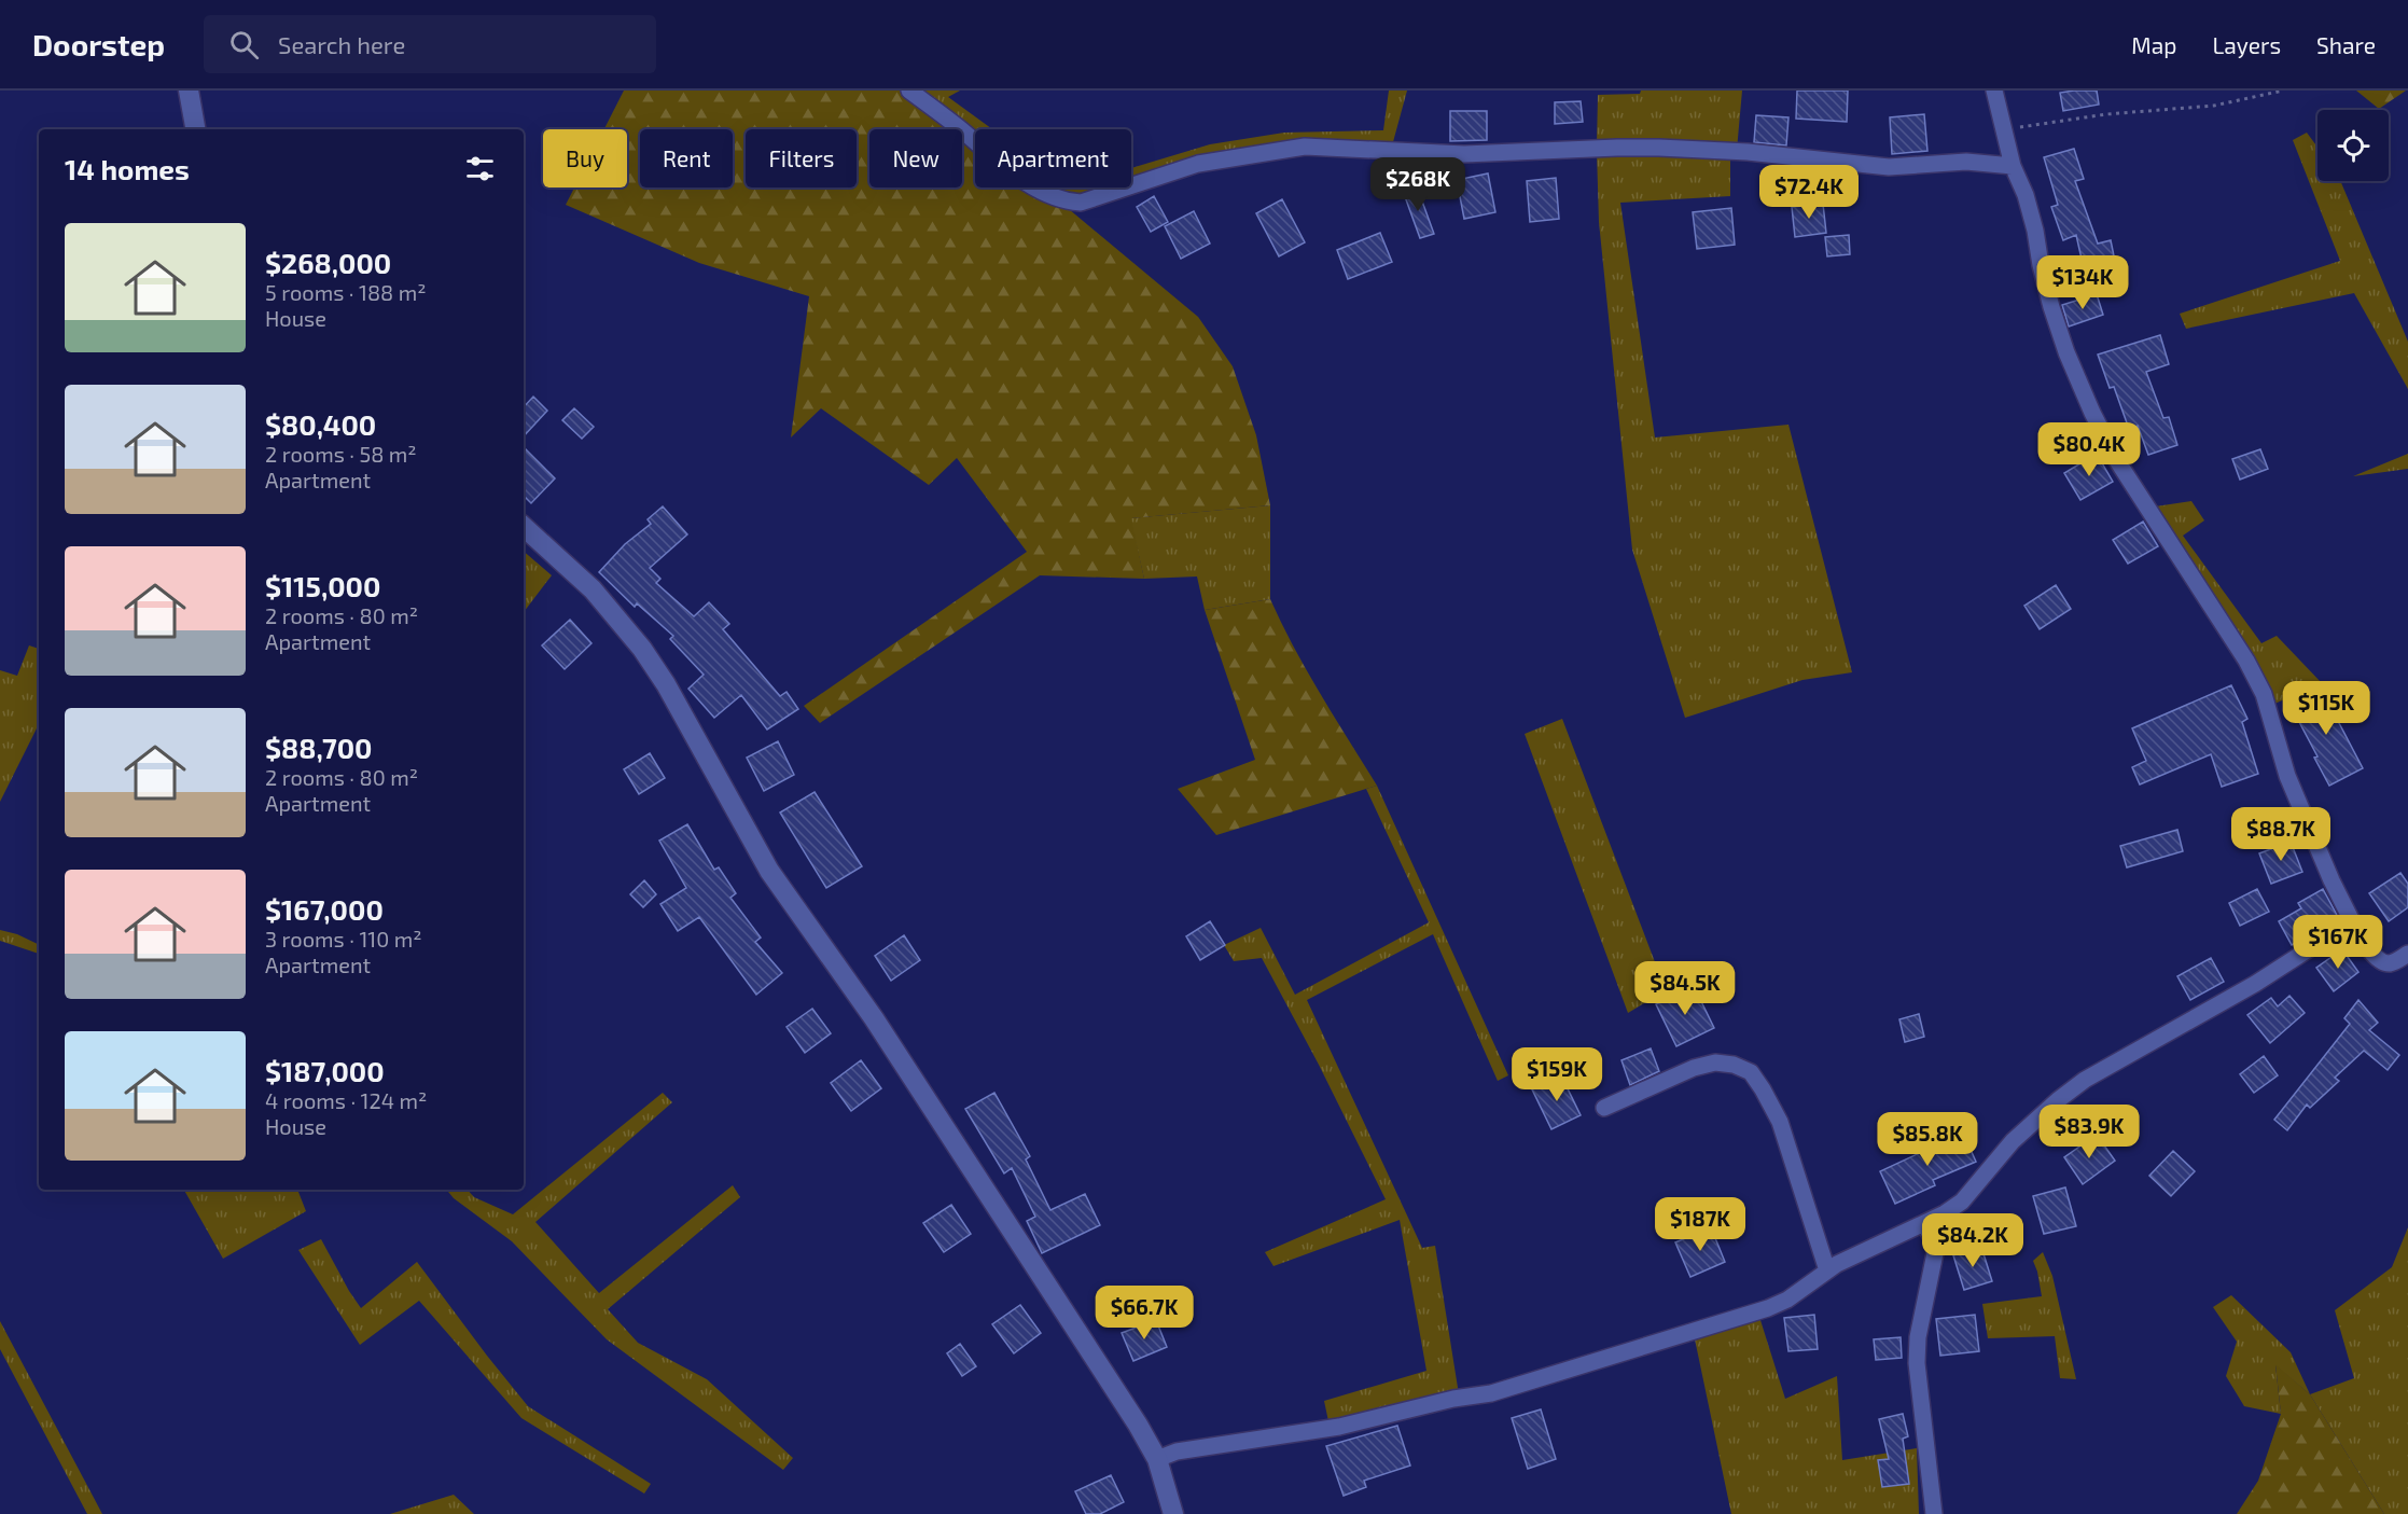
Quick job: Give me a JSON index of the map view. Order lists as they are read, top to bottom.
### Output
{
  "page": {
    "header": "Doorstep",
    "search": "Search here",
    "nav": ["Map", "Layers", "Share"],
    "chip": [
      "Buy",
      "Rent",
      "Filters",
      "New",
      "Apartment"
    ],
    "heading": "14 homes",
    "price": [
      "$268K",
      "$72.4K",
      "$134K",
      "$80.4K",
      "$115K",
      "$88.7K",
      "$167K",
      "$84.5K",
      "$159K",
      "$83.9K",
      "$85.8K",
      "$187K",
      "$84.2K",
      "$66.7K"
    ],
    "list": [
      {
        "name": "$268,000",
        "note": "5 rooms · 188 m² · House"
      },
      {
        "name": "$80,400",
        "note": "2 rooms · 58 m² · Apartment"
      },
      {
        "name": "$115,000",
        "note": "2 rooms · 80 m² · Apartment"
      },
      {
        "name": "$88,700",
        "note": "2 rooms · 80 m² · Apartment"
      },
      {
        "name": "$167,000",
        "note": "3 rooms · 110 m² · Apartment"
      },
      {
        "name": "$187,000",
        "note": "4 rooms · 124 m² · House"
      }
    ]
  }
}
